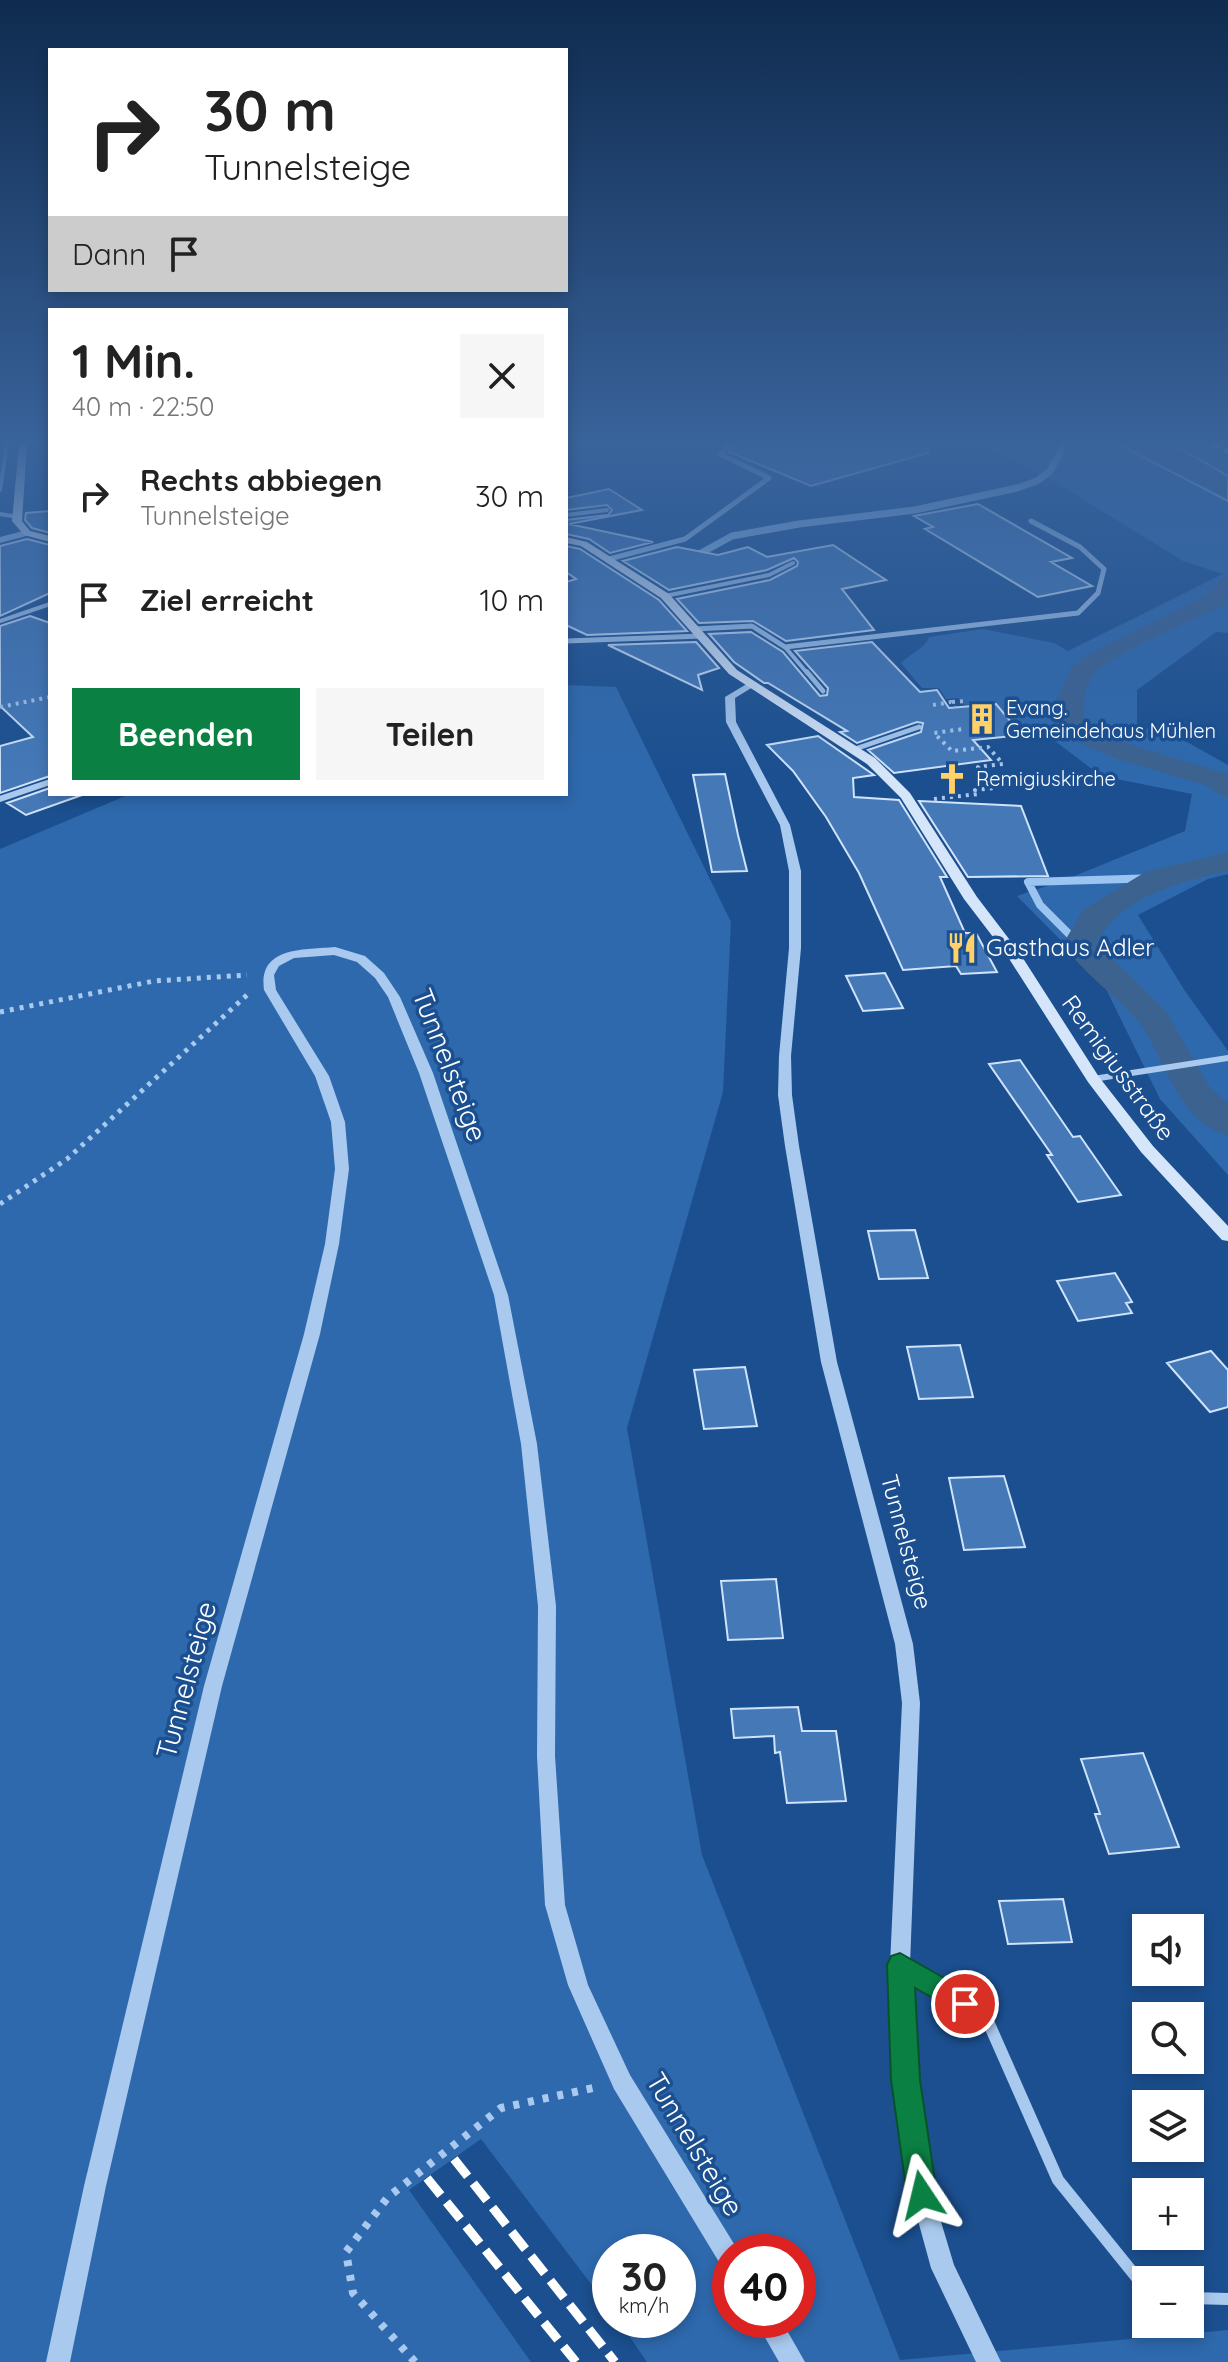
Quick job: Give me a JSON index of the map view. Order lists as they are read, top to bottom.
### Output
{
  "streets": {
    "main road": ["Remigiusstraße"],
    "street": ["Tunnelsteige"]
  },
  "crossings": [
    ["Tunnelsteige", "Remigiusstraße"]
  ],
  "places": {
    "building": ["Evang. Gemeindehaus Mühlen"],
    "church": ["Remigiuskirche"],
    "restaurant": ["Gasthaus Adler"]
  },
  "page": {
    "turn": ["30 m", "Tunnelsteige"],
    "then": "Dann",
    "heading": ["1 Min.", "40 m · 22:50"],
    "list": [
      {
        "name": "Rechts abbiegen",
        "note": "Tunnelsteige",
        "value": "30 m"
      },
      {
        "name": "Ziel erreicht",
        "value": "10 m"
      }
    ],
    "buttons": ["Beenden", "Teilen"],
    "map_buttons": ["+", "−"],
    "speed": "30 km/h",
    "limit": "40"
  }
}
